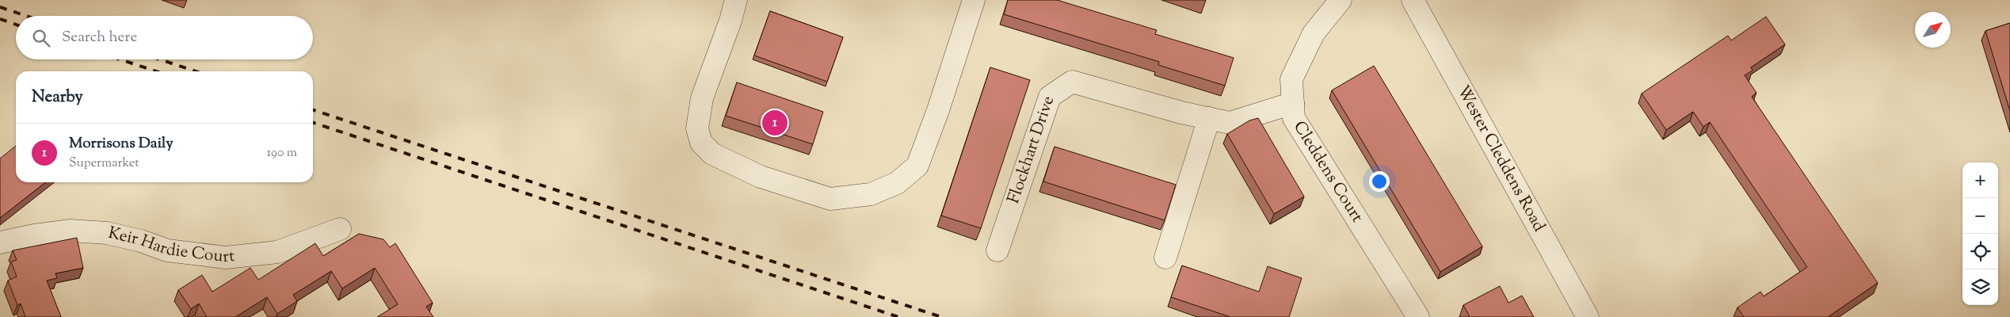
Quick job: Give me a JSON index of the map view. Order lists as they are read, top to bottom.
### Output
{
  "streets": {
    "street": [
      "Flockhart Drive",
      "Wester Cleddens Road",
      "Cleddens Court",
      "Keir Hardie Court"
    ]
  },
  "crossings": [
    ["Flockhart Drive", "Cleddens Court"]
  ],
  "north": "top right",
  "page": {
    "search": "Search here",
    "heading": "Nearby",
    "pins": "1",
    "list": [
      {
        "mark": "1",
        "name": "Morrisons Daily",
        "note": "Supermarket",
        "value": "190 m"
      }
    ],
    "map_buttons": ["+", "−"]
  }
}
